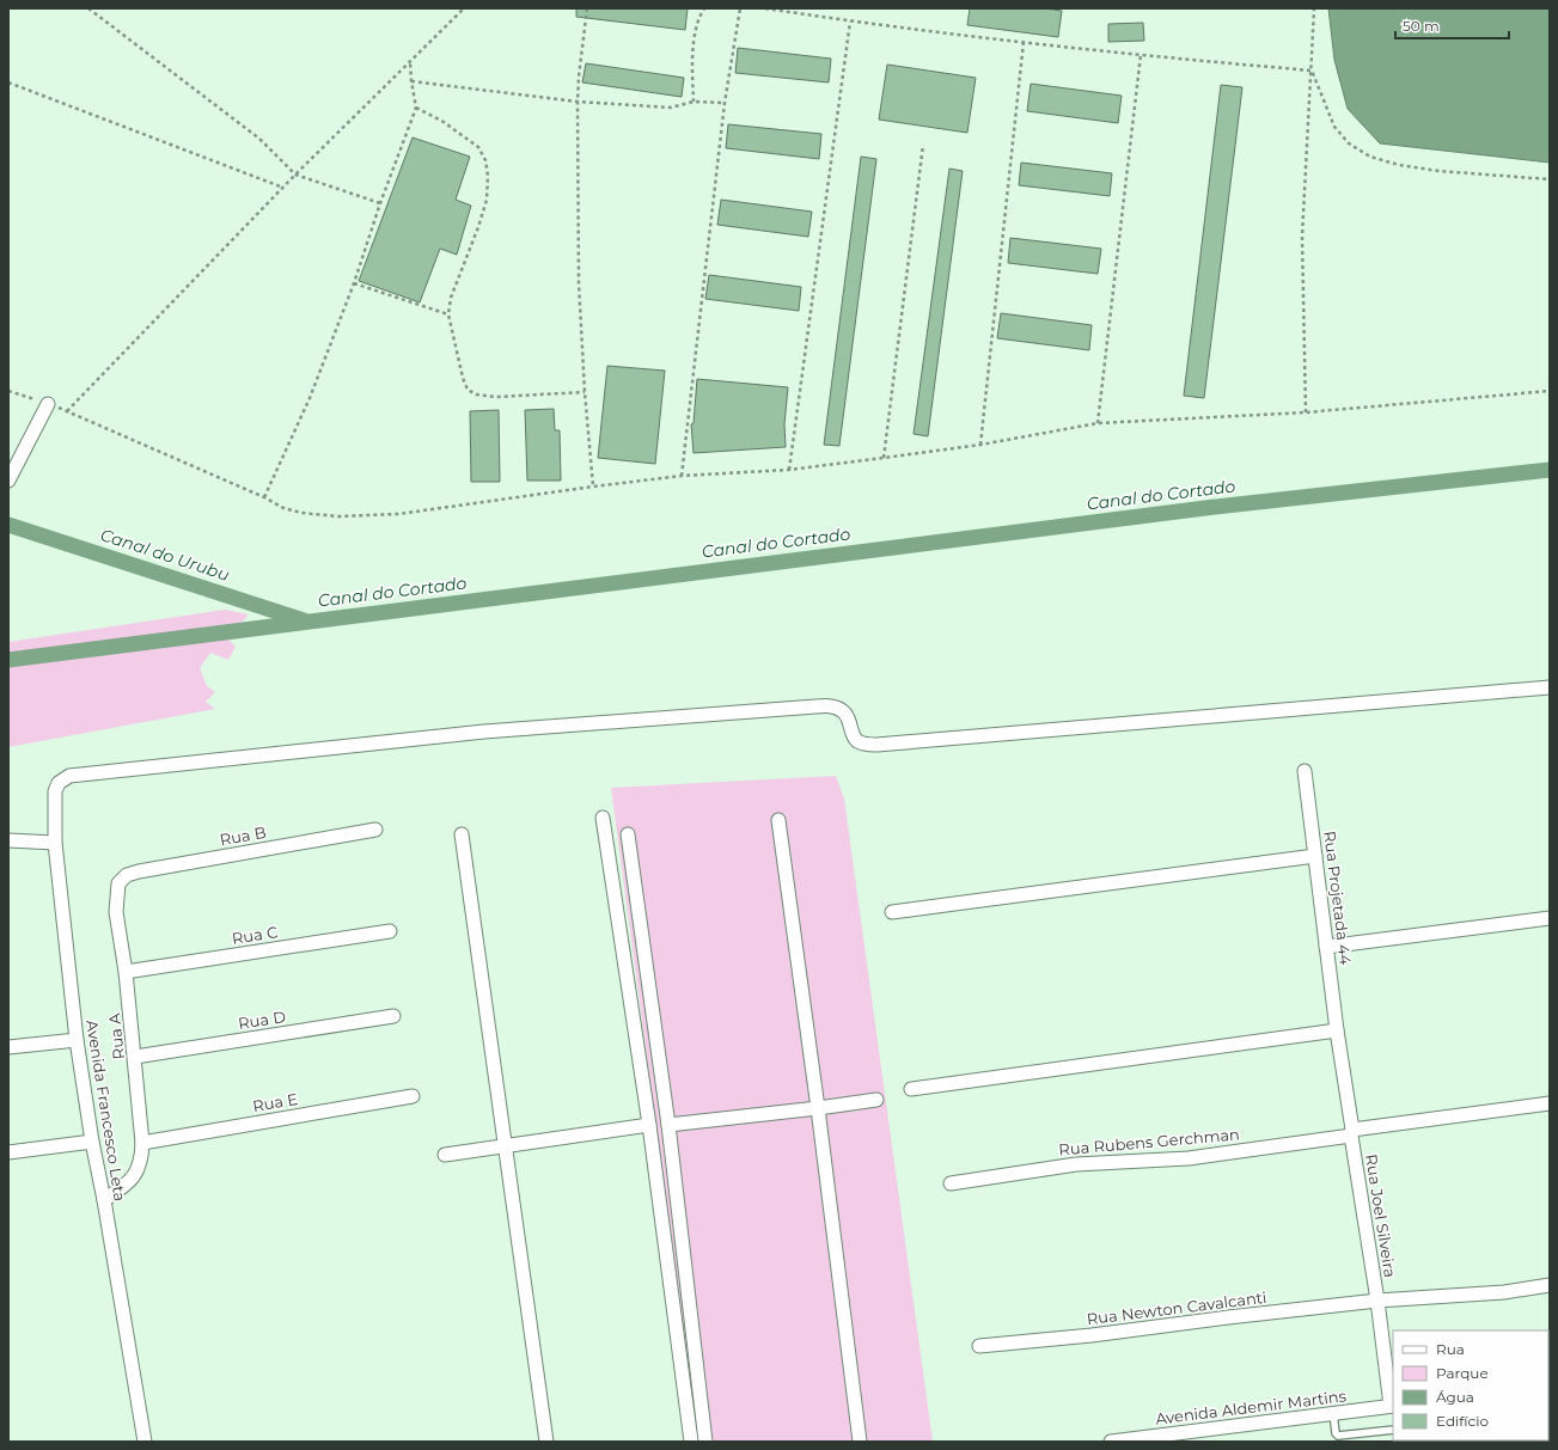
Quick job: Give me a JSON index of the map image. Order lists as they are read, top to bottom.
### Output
{
  "streets": {
    "street": [
      "Rua B",
      "Rua Projetada 44",
      "Rua C",
      "Rua D",
      "Rua A",
      "Rua E",
      "Avenida Francesco Leta",
      "Rua Rubens Gerchman",
      "Rua Joel Silveira",
      "Rua Newton Cavalcanti",
      "Avenida Aldemir Martins"
    ]
  },
  "crossings": [
    ["Rua B", "Rua A"],
    ["Rua Projetada 44", "Rua Joel Silveira"],
    ["Rua C", "Rua A"],
    ["Rua D", "Rua A"],
    ["Rua A", "Rua E"],
    ["Rua A", "Avenida Francesco Leta"],
    ["Rua Rubens Gerchman", "Rua Joel Silveira"],
    ["Rua Joel Silveira", "Rua Newton Cavalcanti"],
    ["Rua Joel Silveira", "Avenida Aldemir Martins"]
  ],
  "water": ["Canal do Cortado", "Canal do Urubu"],
  "legend": [
    "Rua",
    "Parque",
    "Água",
    "Edifício"
  ],
  "scale_bar": "50 m"
}
